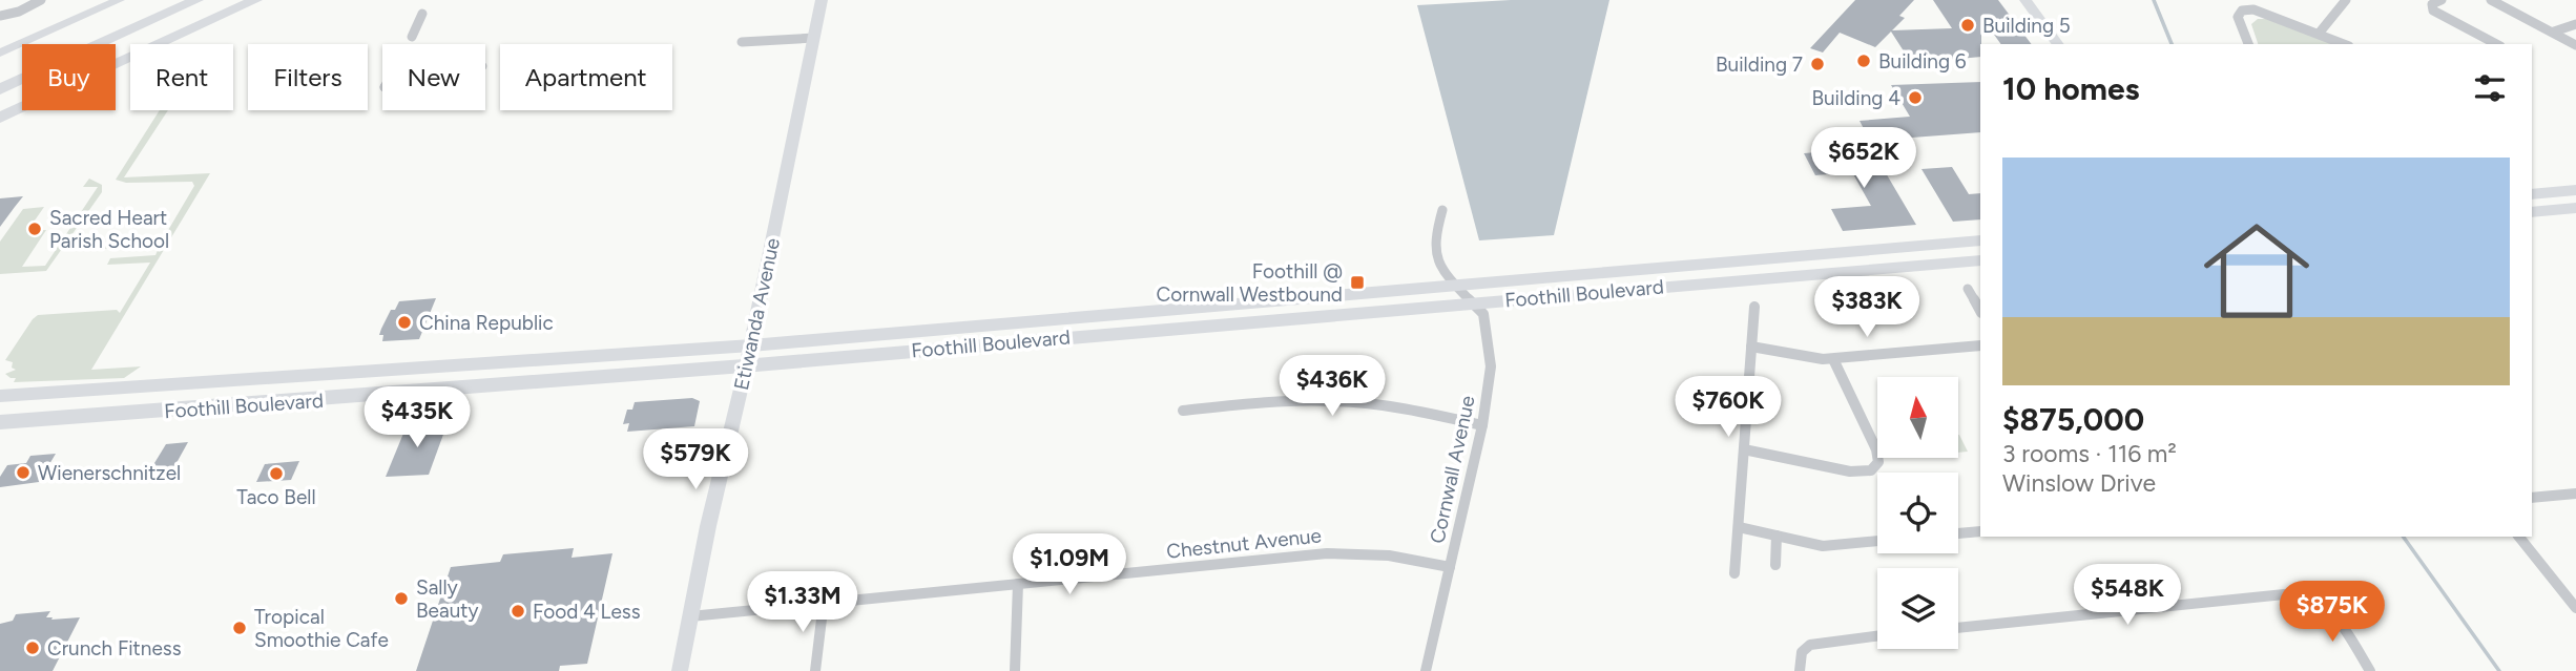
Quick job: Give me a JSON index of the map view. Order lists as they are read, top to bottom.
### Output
{
  "streets": {
    "main road": ["Foothill Boulevard", "Etiwanda Avenue"],
    "street": ["Cornwall Avenue", "Chestnut Avenue"]
  },
  "crossings": [
    ["Foothill Boulevard", "Etiwanda Avenue"],
    ["Foothill Boulevard", "Cornwall Avenue"],
    ["Etiwanda Avenue", "Chestnut Avenue"],
    ["Cornwall Avenue", "Chestnut Avenue"]
  ],
  "places": {
    "other": [
      "Building 5",
      "Building 6",
      "Building 7",
      "Building 4",
      "Sacred Heart Parish School",
      "China Republic",
      "Wienerschnitzel",
      "Taco Bell",
      "Sally Beauty",
      "Food 4 Less",
      "Tropical Smoothie Cafe",
      "Crunch Fitness"
    ],
    "transit": ["Foothill @ Cornwall Westbound"]
  },
  "north": "top",
  "page": {
    "chip": [
      "Buy",
      "Rent",
      "Filters",
      "New",
      "Apartment"
    ],
    "heading": "10 homes",
    "price": [
      "$652K",
      "$383K",
      "$436K",
      "$760K",
      "$435K",
      "$579K",
      "$1.09M",
      "$548K",
      "$1.33M",
      "$875K"
    ],
    "list": [
      {
        "name": "$875,000",
        "note": "3 rooms · 116 m² · Winslow Drive"
      }
    ]
  }
}
